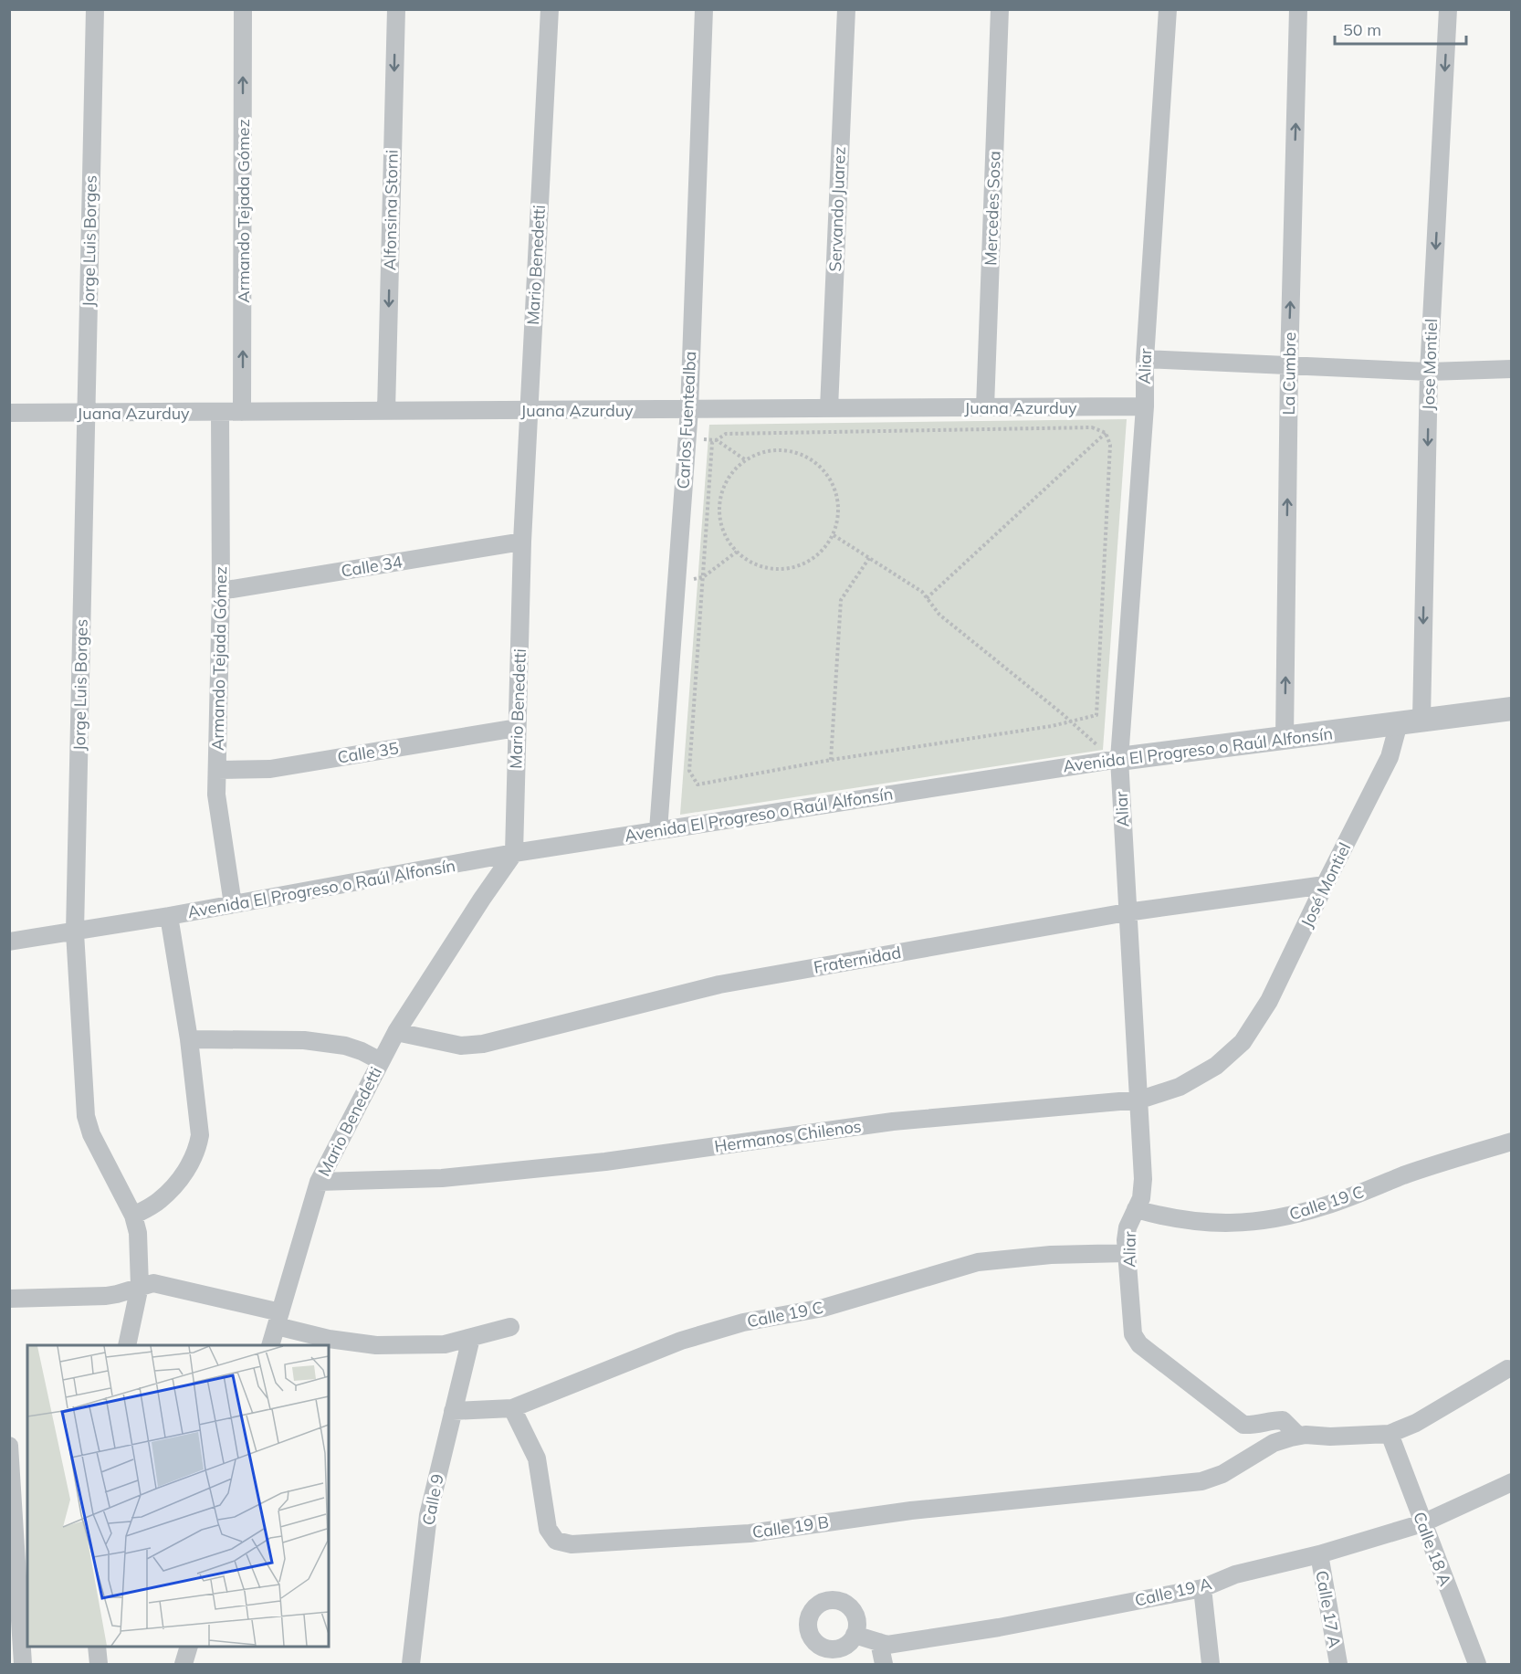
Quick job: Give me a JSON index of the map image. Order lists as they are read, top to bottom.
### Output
{
  "streets": {
    "street": [
      "Mercedes Sosa",
      "Servando Juarez",
      "Alfonsina Storni",
      "Armando Tejada Gómez",
      "Jorge Luis Borges",
      "Mario Benedetti",
      "Jose Montiel",
      "Aliar",
      "La Cumbre",
      "Juana Azurduy",
      "Carlos Fuentealba",
      "Calle 34",
      "Avenida El Progreso o Raúl Alfonsín",
      "Calle 35",
      "José Montiel",
      "Fraternidad",
      "Hermanos Chilenos",
      "Calle 19 C",
      "Calle 9",
      "Calle 19 B",
      "Calle 18 A",
      "Calle 19 A",
      "Calle 17 A"
    ]
  },
  "crossings": [
    ["Mercedes Sosa", "Juana Azurduy"],
    ["Servando Juarez", "Juana Azurduy"],
    ["Alfonsina Storni", "Juana Azurduy"],
    ["Armando Tejada Gómez", "Juana Azurduy"],
    ["Armando Tejada Gómez", "Calle 34"],
    ["Armando Tejada Gómez", "Avenida El Progreso o Raúl Alfonsín"],
    ["Armando Tejada Gómez", "Calle 35"],
    ["Jorge Luis Borges", "Juana Azurduy"],
    ["Jorge Luis Borges", "Avenida El Progreso o Raúl Alfonsín"],
    ["Mario Benedetti", "Juana Azurduy"],
    ["Mario Benedetti", "Calle 34"],
    ["Mario Benedetti", "Avenida El Progreso o Raúl Alfonsín"],
    ["Mario Benedetti", "Calle 35"],
    ["Mario Benedetti", "Fraternidad"],
    ["Mario Benedetti", "Hermanos Chilenos"],
    ["Jose Montiel", "Avenida El Progreso o Raúl Alfonsín"],
    ["Aliar", "Juana Azurduy"],
    ["Aliar", "Avenida El Progreso o Raúl Alfonsín"],
    ["Aliar", "Fraternidad"],
    ["Aliar", "Hermanos Chilenos"],
    ["Aliar", "Calle 19 C"],
    ["Aliar", "Calle 19 B"],
    ["La Cumbre", "Avenida El Progreso o Raúl Alfonsín"],
    ["Juana Azurduy", "Carlos Fuentealba"],
    ["Carlos Fuentealba", "Avenida El Progreso o Raúl Alfonsín"],
    ["Avenida El Progreso o Raúl Alfonsín", "José Montiel"],
    ["José Montiel", "Fraternidad"],
    ["José Montiel", "Hermanos Chilenos"],
    ["Calle 19 C", "Calle 9"],
    ["Calle 19 C", "Calle 19 B"],
    ["Calle 19 B", "Calle 18 A"],
    ["Calle 18 A", "Calle 19 A"],
    ["Calle 19 A", "Calle 17 A"]
  ],
  "one_way": [
    "Alfonsina Storni",
    "Armando Tejada Gómez",
    "Jose Montiel",
    "La Cumbre"
  ],
  "scale_bar": "50 m"
}
